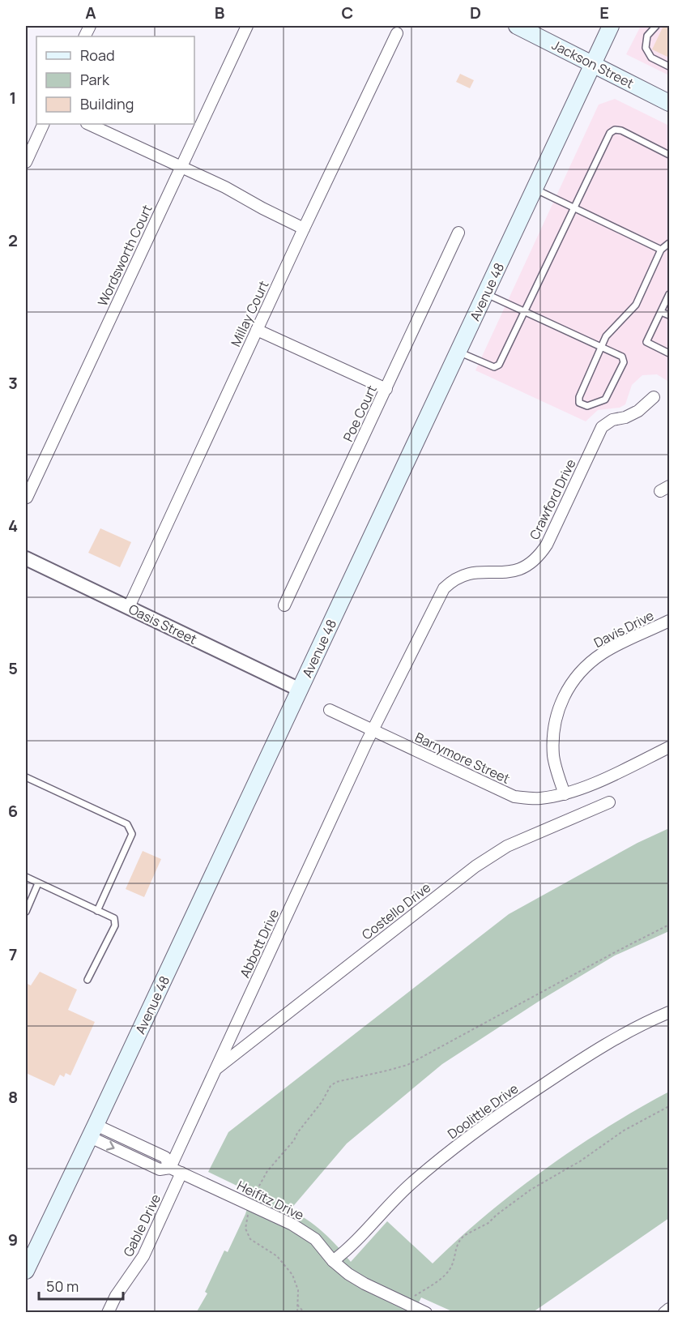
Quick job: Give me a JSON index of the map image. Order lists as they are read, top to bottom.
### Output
{
  "streets": {
    "main road": ["Jackson Street", "Avenue 48"],
    "street": [
      "Wordsworth Court",
      "Millay Court",
      "Poe Court",
      "Crawford Drive",
      "Oasis Street",
      "Davis Drive",
      "Barrymore Street",
      "Costello Drive",
      "Abbott Drive",
      "Doolittle Drive",
      "Heifitz Drive",
      "Gable Drive"
    ]
  },
  "crossings": [
    ["Jackson Street", "Avenue 48"],
    ["Avenue 48", "Oasis Street"],
    ["Avenue 48", "Heifitz Drive"],
    ["Millay Court", "Oasis Street"],
    ["Crawford Drive", "Barrymore Street"],
    ["Crawford Drive", "Abbott Drive"],
    ["Davis Drive", "Barrymore Street"],
    ["Barrymore Street", "Abbott Drive"],
    ["Costello Drive", "Abbott Drive"],
    ["Abbott Drive", "Heifitz Drive"],
    ["Doolittle Drive", "Heifitz Drive"],
    ["Heifitz Drive", "Gable Drive"]
  ],
  "legend": ["Road", "Park", "Building"],
  "scale_bar": "50 m",
  "grid": {
    "columns": [
      "A",
      "B",
      "C",
      "D",
      "E"
    ],
    "rows": [
      "1",
      "2",
      "3",
      "4",
      "5",
      "6",
      "7",
      "8",
      "9"
    ]
  }
}
